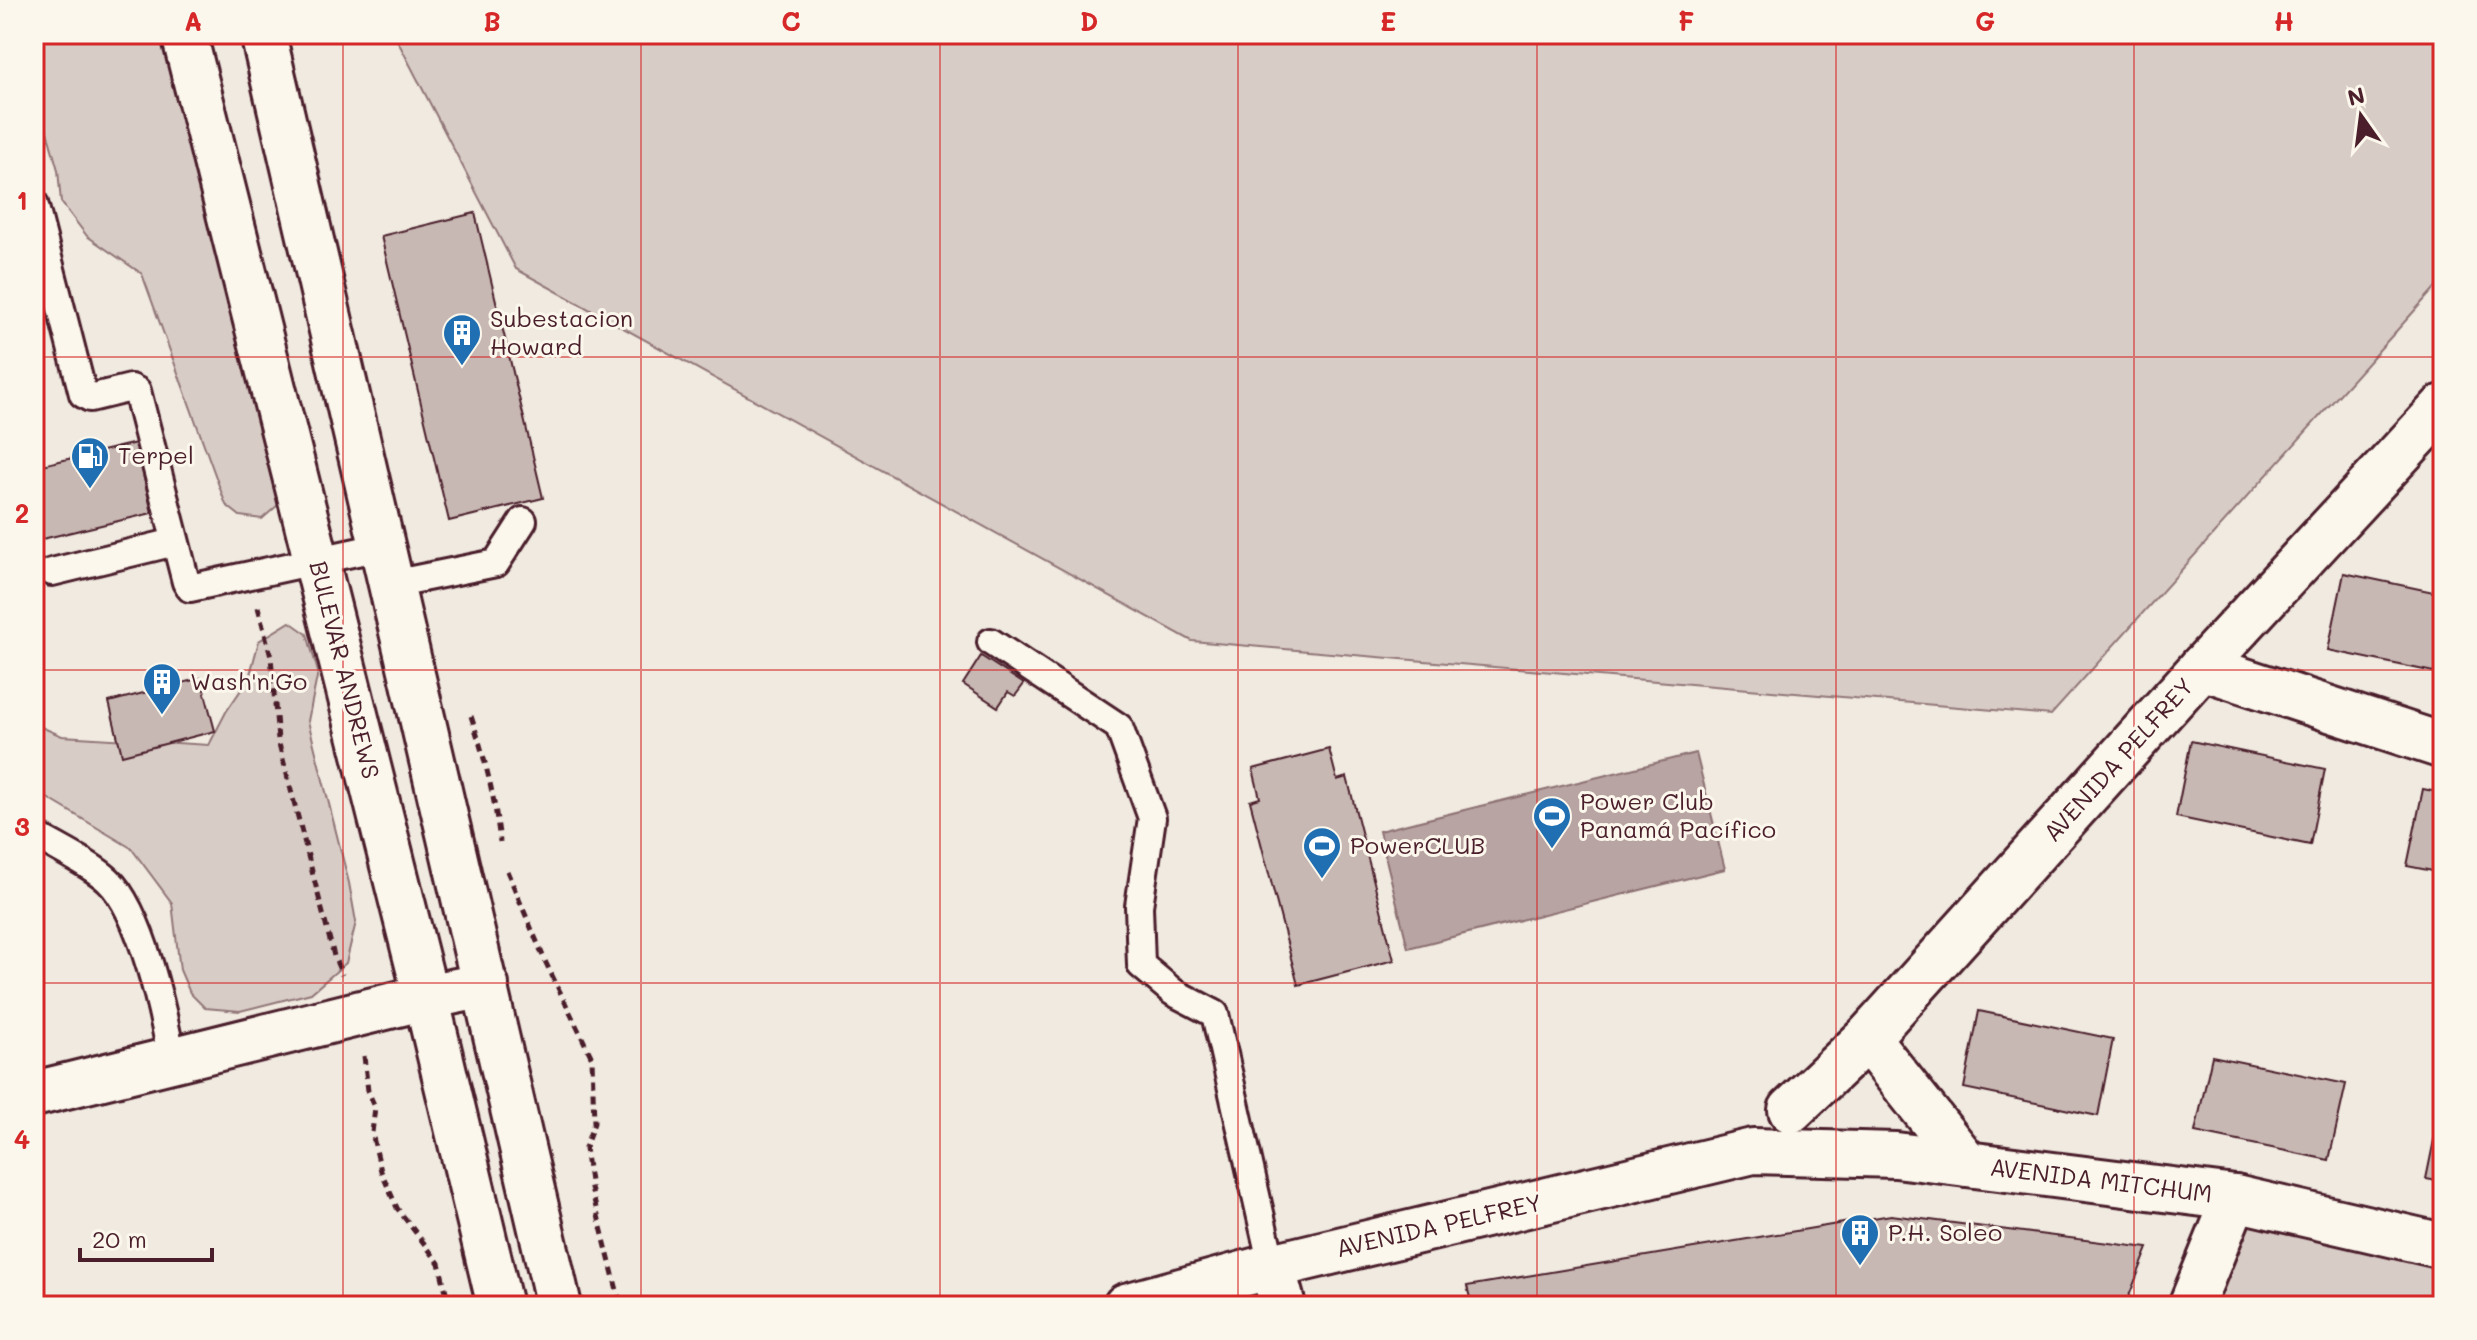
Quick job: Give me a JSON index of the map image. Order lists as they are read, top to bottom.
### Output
{
  "streets": {
    "street": ["BULEVAR ANDREWS", "AVENIDA PELFREY", "AVENIDA MITCHUM"]
  },
  "crossings": [
    ["AVENIDA PELFREY", "AVENIDA MITCHUM"]
  ],
  "places": {
    "building": ["Subestacion Howard", "Wash'n'Go", "P.H. Soleo"],
    "fuel station": ["Terpel"],
    "sports": ["Power Club Panamá Pacífico", "PowerCLUB"]
  },
  "scale_bar": "20 m",
  "north": "top",
  "grid": {
    "columns": [
      "A",
      "B",
      "C",
      "D",
      "E",
      "F",
      "G",
      "H"
    ],
    "rows": [
      "1",
      "2",
      "3",
      "4"
    ]
  }
}
